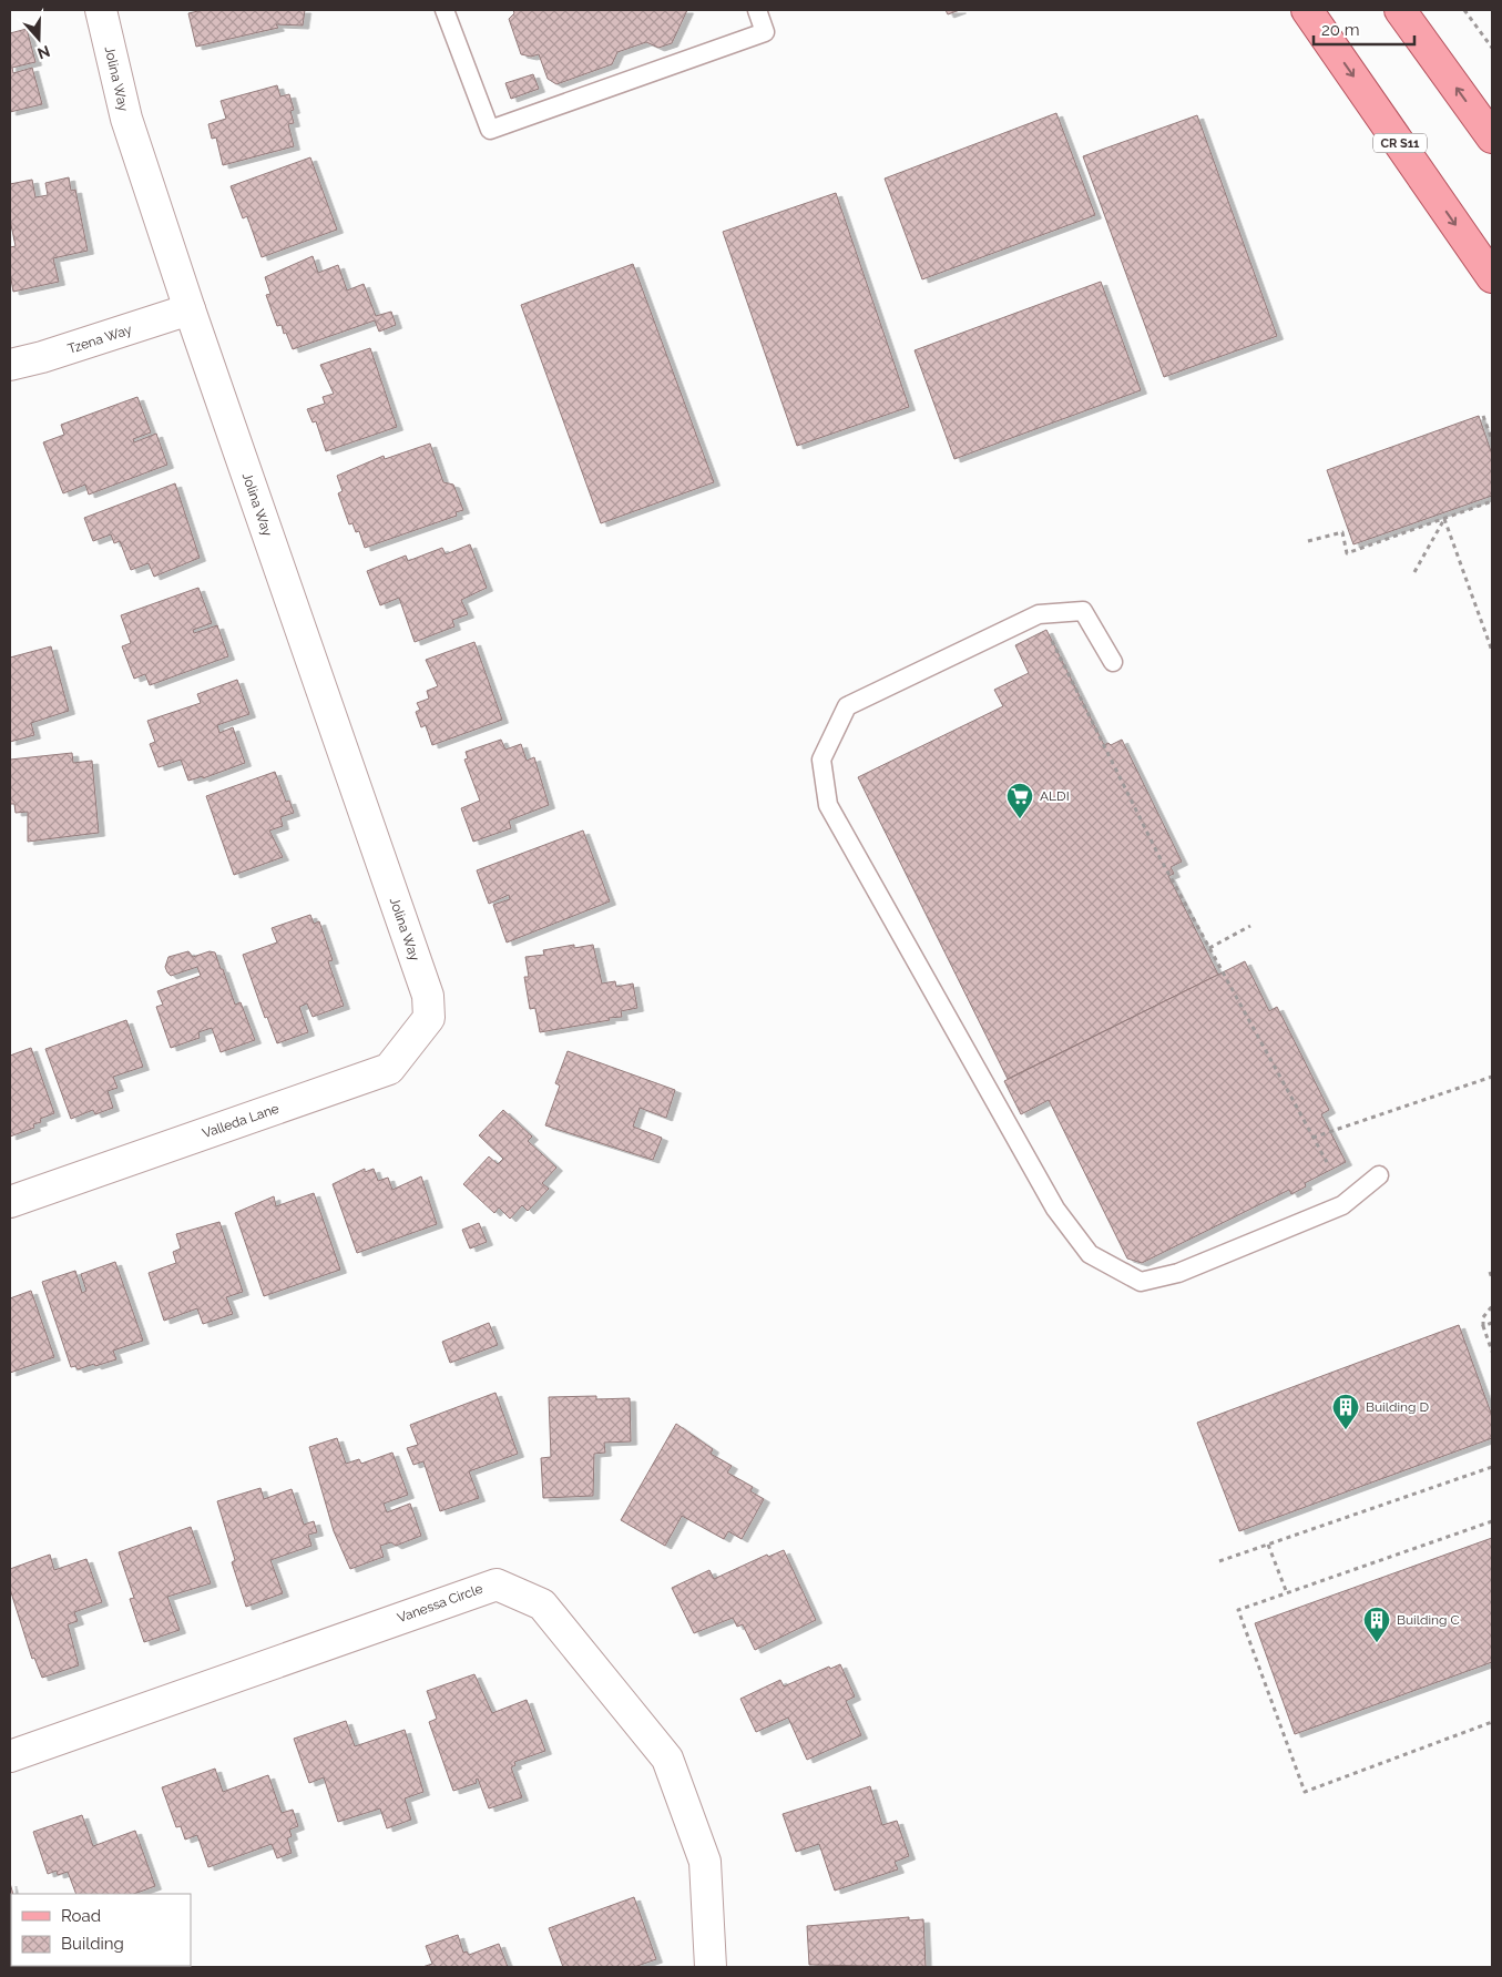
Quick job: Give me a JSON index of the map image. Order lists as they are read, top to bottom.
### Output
{
  "streets": {
    "main road": ["CR S11"],
    "street": [
      "Jolina Way",
      "Tzena Way",
      "Valleda Lane",
      "Vanessa Circle"
    ]
  },
  "crossings": [
    ["Jolina Way", "Tzena Way"],
    ["Jolina Way", "Valleda Lane"]
  ],
  "places": {
    "supermarket": ["ALDI"],
    "building": ["Building D", "Building C"]
  },
  "legend": ["Road", "Building"],
  "scale_bar": "20 m",
  "north": "bottom"
}
